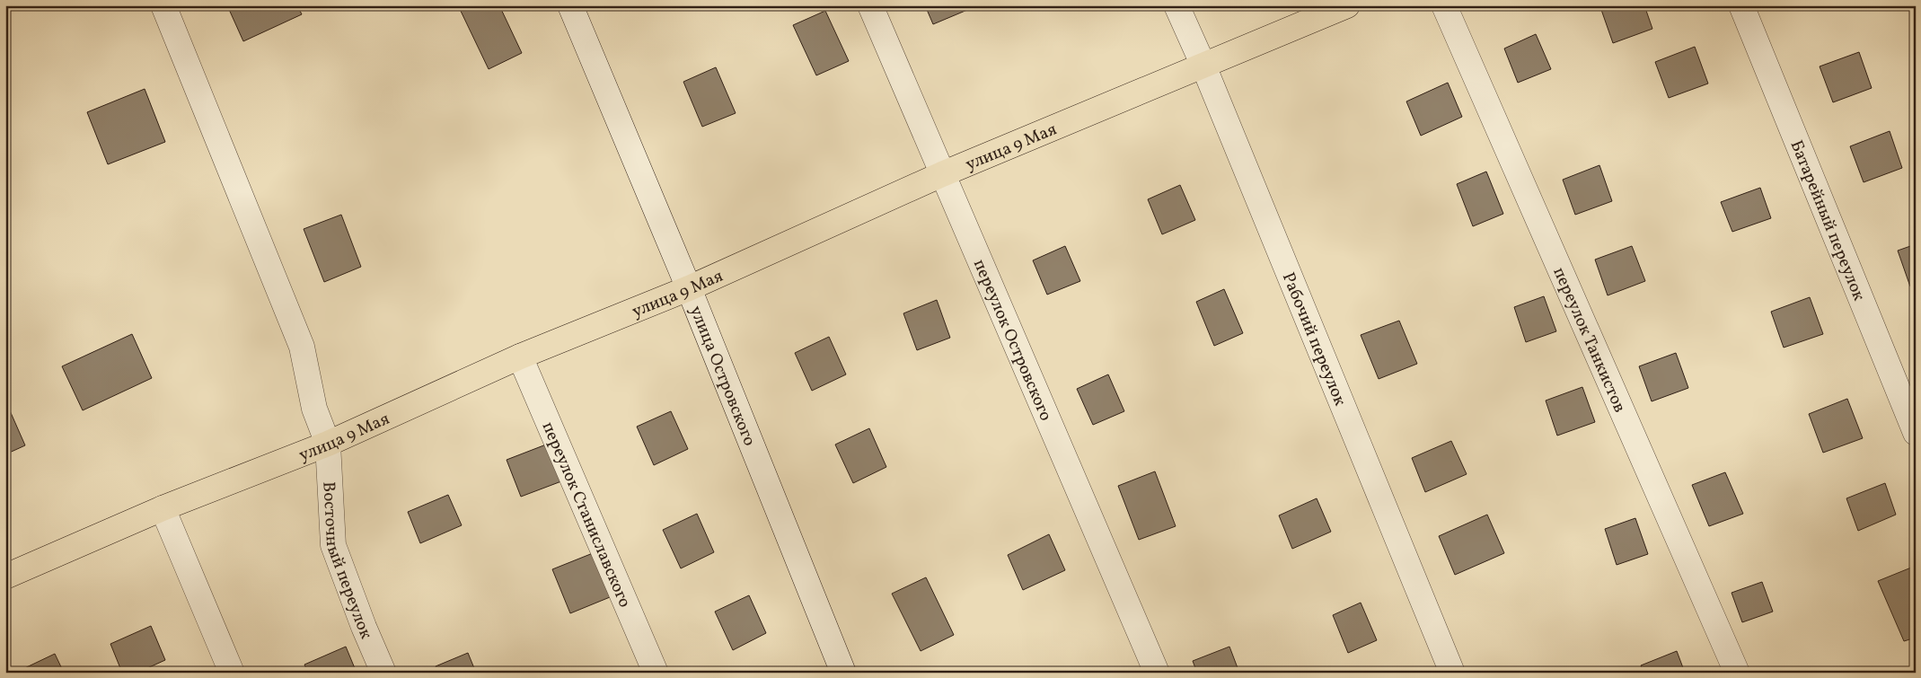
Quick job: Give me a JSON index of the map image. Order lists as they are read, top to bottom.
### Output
{
  "streets": {
    "main road": ["улица 9 Мая"],
    "street": [
      "Батарейный переулок",
      "Рабочий переулок",
      "переулок Островского",
      "переулок Танкистов",
      "улица Островского",
      "переулок Станиславского",
      "Восточный переулок"
    ]
  },
  "crossings": [
    ["улица 9 Мая", "Рабочий переулок"],
    ["улица 9 Мая", "переулок Островского"],
    ["улица 9 Мая", "улица Островского"],
    ["улица 9 Мая", "переулок Станиславского"],
    ["улица 9 Мая", "Восточный переулок"]
  ]
}
